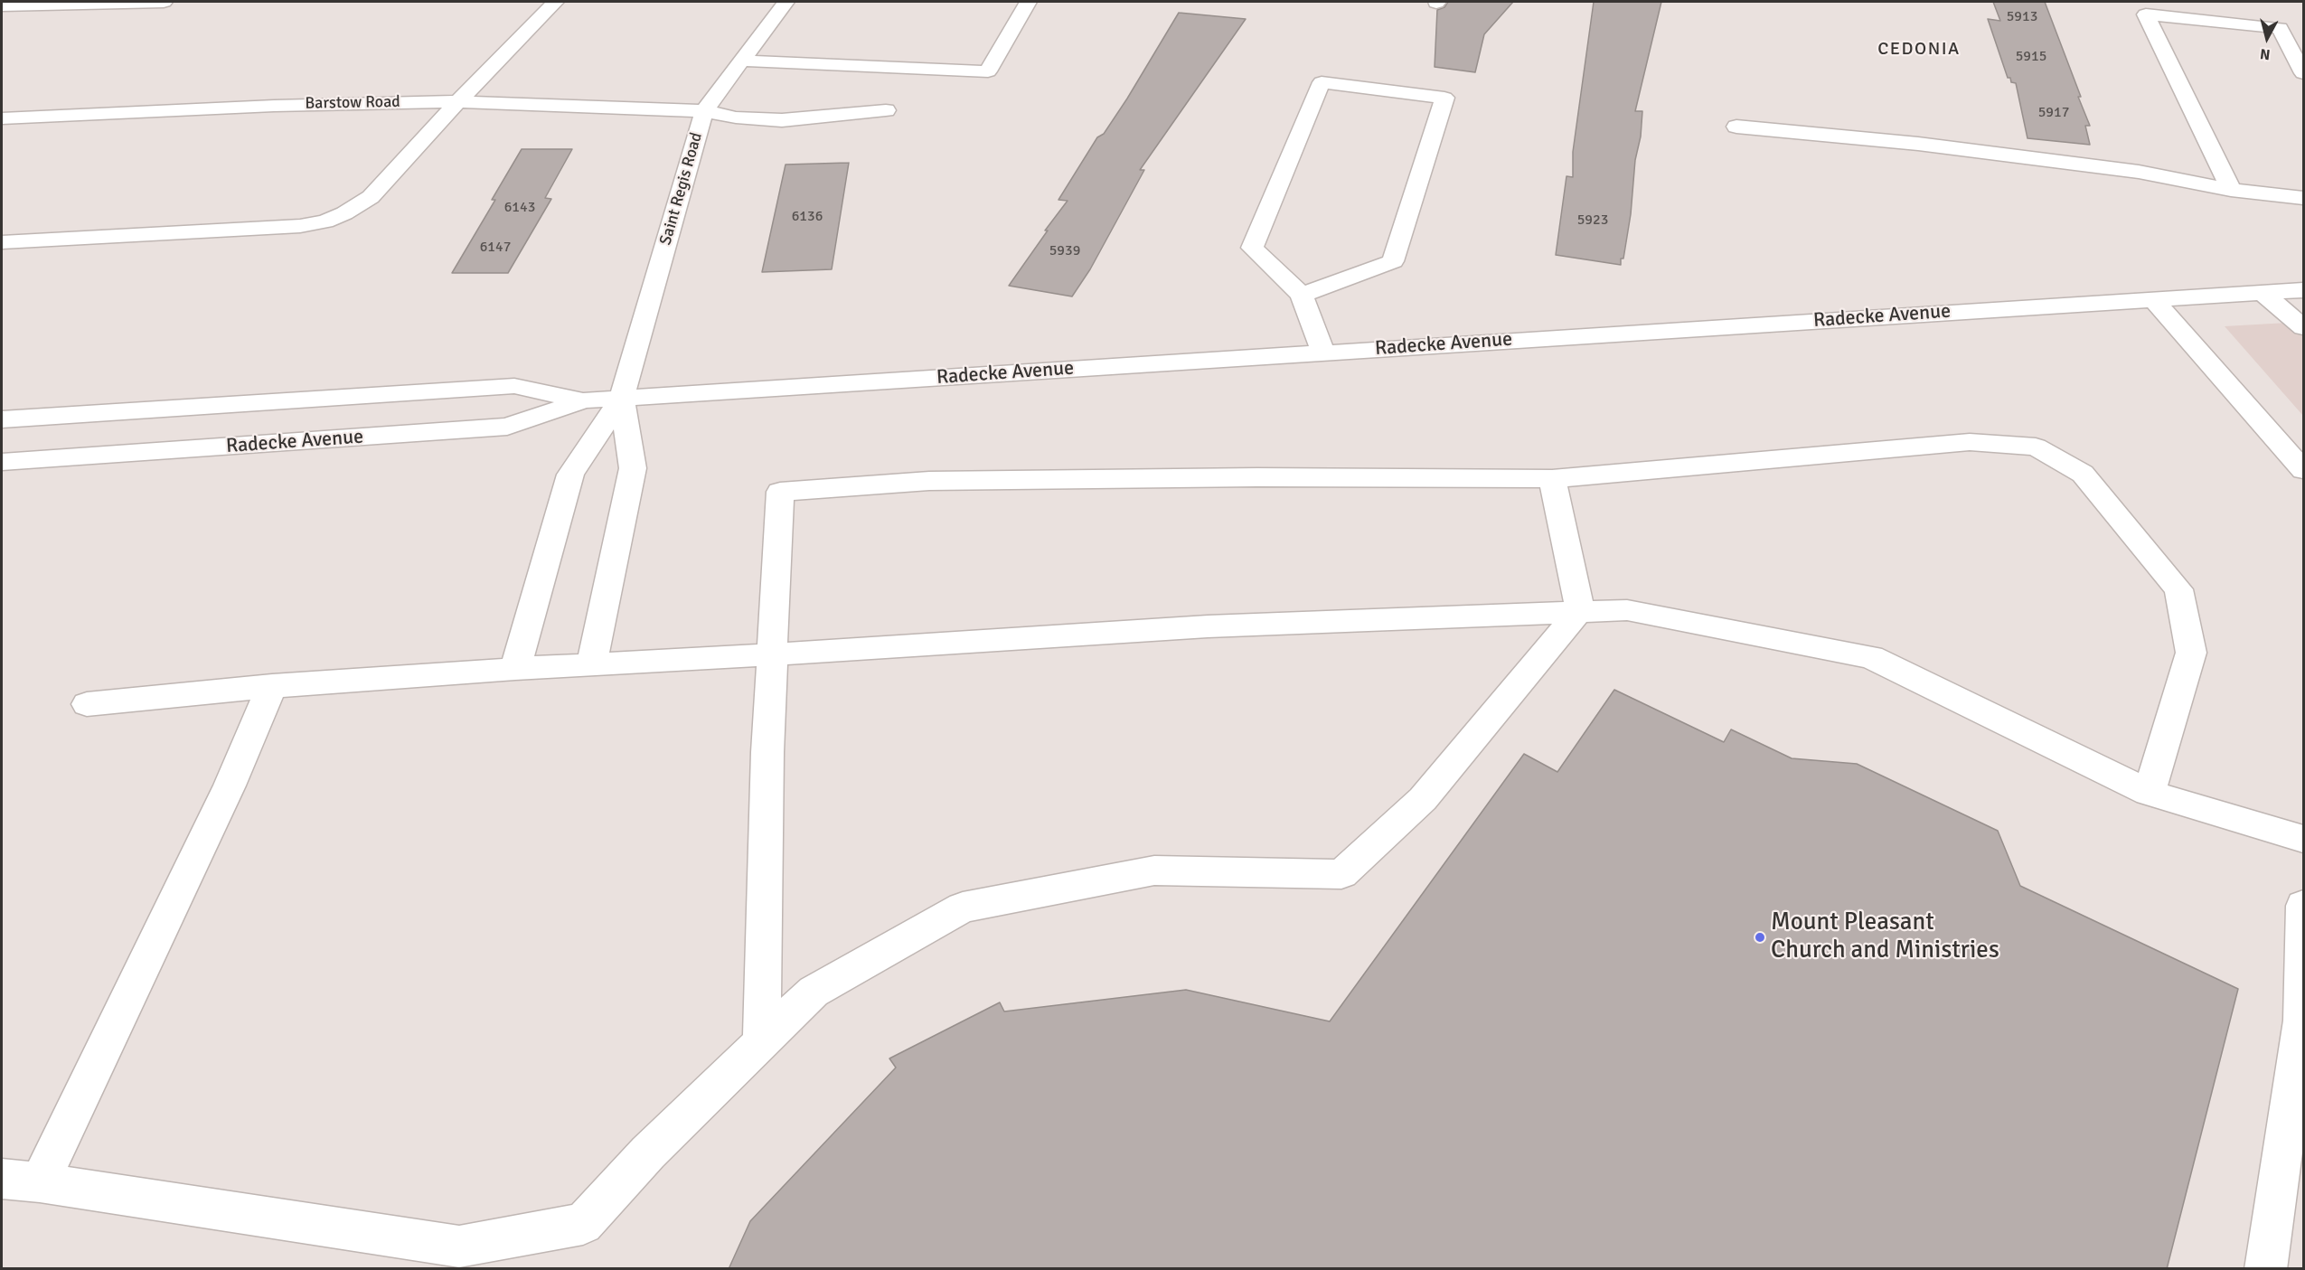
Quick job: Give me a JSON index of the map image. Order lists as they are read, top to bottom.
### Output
{
  "streets": {
    "street": ["Barstow Road", "Saint Regis Road", "Radecke Avenue"]
  },
  "crossings": [
    ["Barstow Road", "Saint Regis Road"],
    ["Saint Regis Road", "Radecke Avenue"]
  ],
  "districts": ["CEDONIA"],
  "places": ["Mount Pleasant Church and Ministries"],
  "house_numbers": [
    "5913",
    "5915",
    "5917",
    "6143",
    "6136",
    "5923",
    "6147",
    "5939"
  ],
  "north": "bottom"
}
